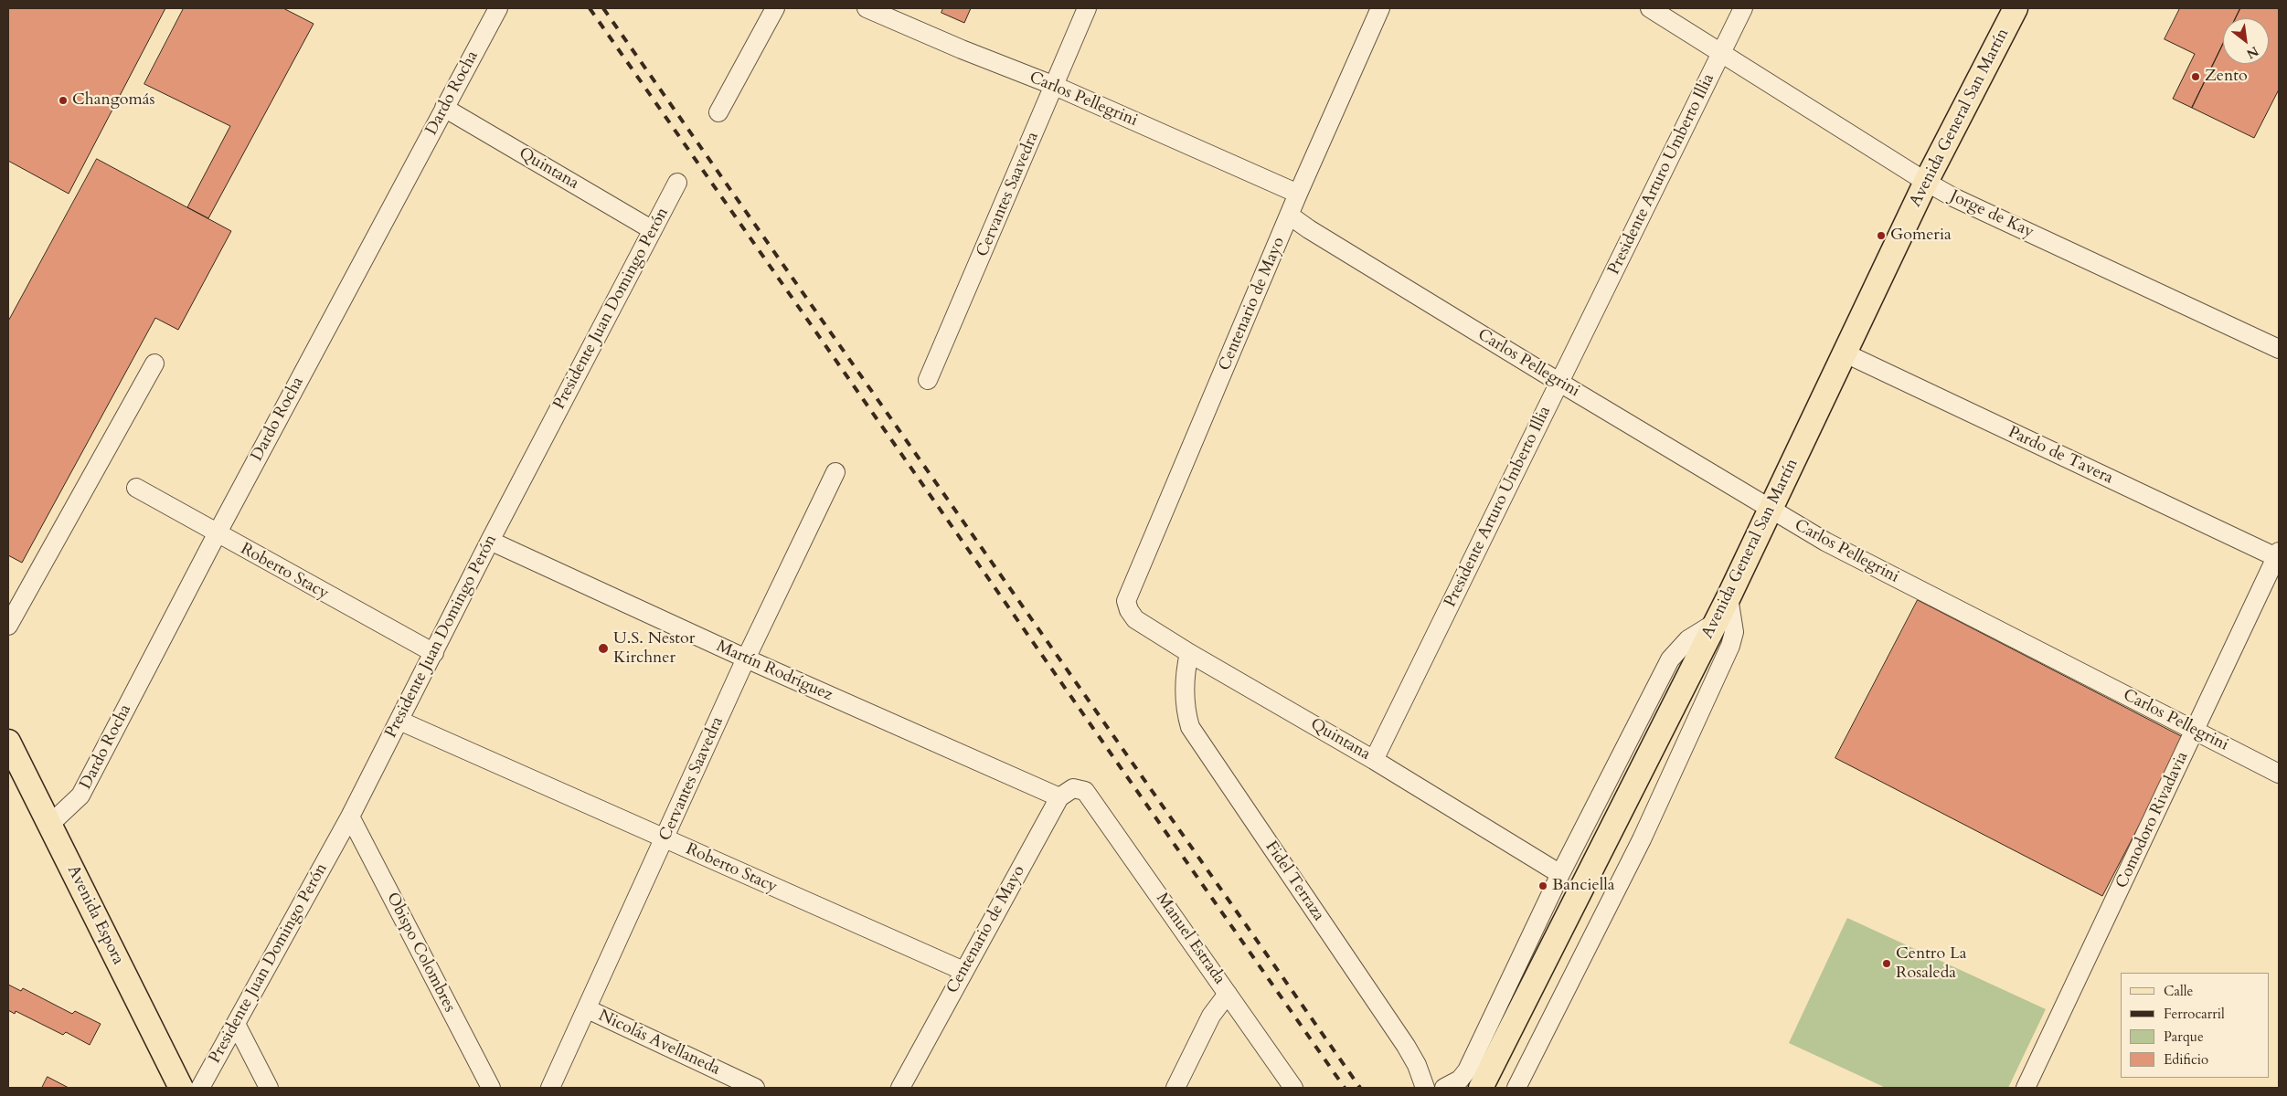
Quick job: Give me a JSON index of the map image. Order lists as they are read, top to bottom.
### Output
{
  "streets": {
    "main road": ["Avenida General San Martín", "Avenida Espora"],
    "street": [
      "Dardo Rocha",
      "Carlos Pellegrini",
      "Quintana",
      "Presidente Arturo Umberto Illia",
      "Cervantes Saavedra",
      "Jorge de Kay",
      "Centenario de Mayo",
      "Presidente Juan Domingo Perón",
      "Pardo de Tavera",
      "Roberto Stacy",
      "Martín Rodríguez",
      "Comodoro Rivadavia",
      "Fidel Terraza",
      "Manuel Estrada",
      "Obispo Colombres",
      "Nicolás Avellaneda"
    ]
  },
  "crossings": [
    ["Dardo Rocha", "Quintana"],
    ["Dardo Rocha", "Roberto Stacy"],
    ["Dardo Rocha", "Avenida Espora"],
    ["Carlos Pellegrini", "Avenida General San Martín"],
    ["Carlos Pellegrini", "Presidente Arturo Umberto Illia"],
    ["Carlos Pellegrini", "Cervantes Saavedra"],
    ["Carlos Pellegrini", "Centenario de Mayo"],
    ["Carlos Pellegrini", "Comodoro Rivadavia"],
    ["Avenida General San Martín", "Jorge de Kay"],
    ["Avenida General San Martín", "Pardo de Tavera"],
    ["Quintana", "Presidente Arturo Umberto Illia"],
    ["Quintana", "Centenario de Mayo"],
    ["Quintana", "Presidente Juan Domingo Perón"],
    ["Quintana", "Fidel Terraza"],
    ["Presidente Arturo Umberto Illia", "Jorge de Kay"],
    ["Cervantes Saavedra", "Roberto Stacy"],
    ["Cervantes Saavedra", "Martín Rodríguez"],
    ["Cervantes Saavedra", "Nicolás Avellaneda"],
    ["Centenario de Mayo", "Roberto Stacy"],
    ["Centenario de Mayo", "Martín Rodríguez"],
    ["Centenario de Mayo", "Manuel Estrada"],
    ["Presidente Juan Domingo Perón", "Roberto Stacy"],
    ["Presidente Juan Domingo Perón", "Martín Rodríguez"],
    ["Presidente Juan Domingo Perón", "Obispo Colombres"],
    ["Pardo de Tavera", "Comodoro Rivadavia"],
    ["Martín Rodríguez", "Manuel Estrada"]
  ],
  "places": [
    "Zento",
    "Changomás",
    "Gomeria",
    "U.S. Nestor Kirchner",
    "Banciella",
    "Centro La Rosaleda"
  ],
  "legend": [
    "Calle",
    "Ferrocarril",
    "Parque",
    "Edificio"
  ],
  "north": "bottom right"
}
